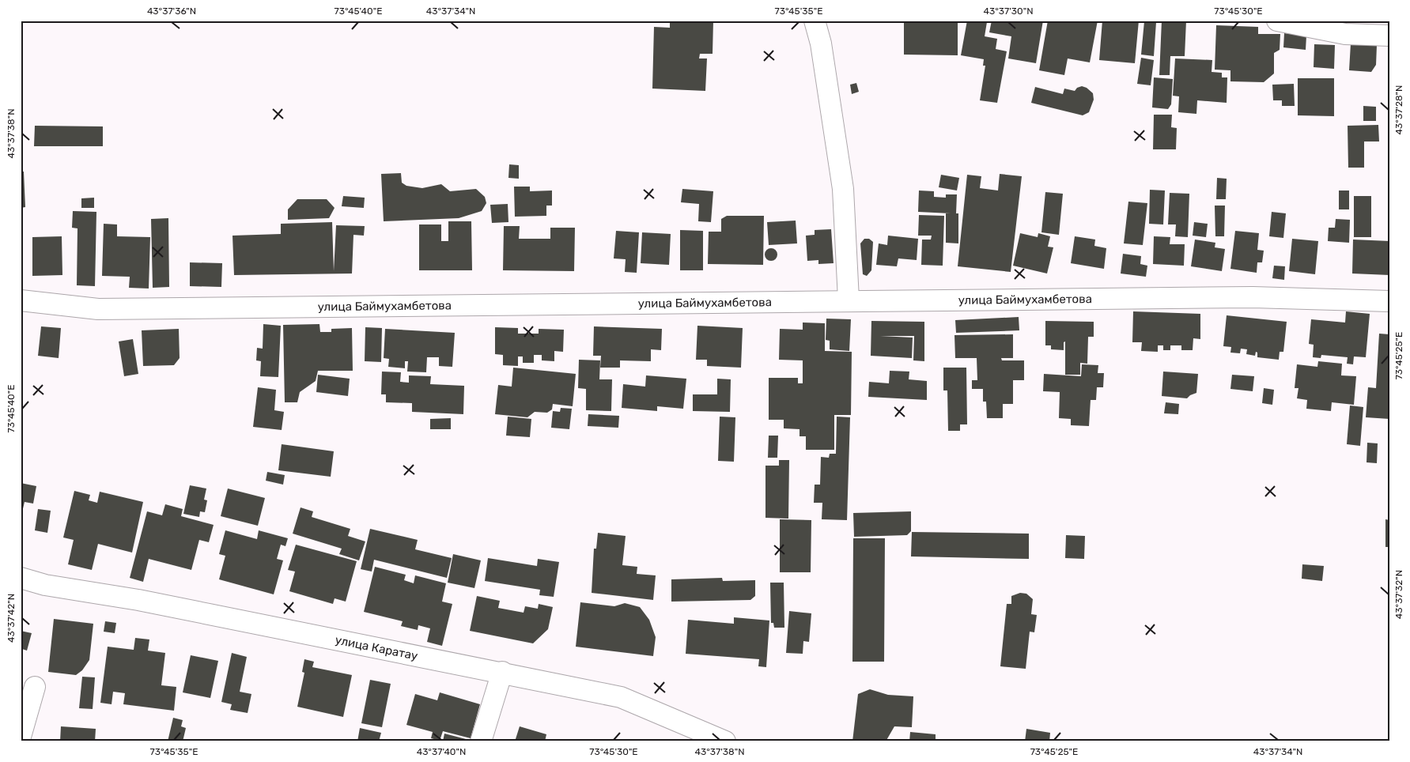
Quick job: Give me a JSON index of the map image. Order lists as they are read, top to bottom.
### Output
{
  "streets": {
    "street": ["улица Баймухамбетова", "улица Каратау"]
  },
  "coordinates": [
    "43°37'36\"N",
    "73°45'40\"E",
    "43°37'34\"N",
    "73°45'35\"E",
    "43°37'30\"N",
    "73°45'30\"E",
    "43°37'28\"N",
    "43°37'38\"N",
    "73°45'25\"E",
    "43°37'32\"N",
    "43°37'42\"N",
    "43°37'40\"N"
  ]
}
